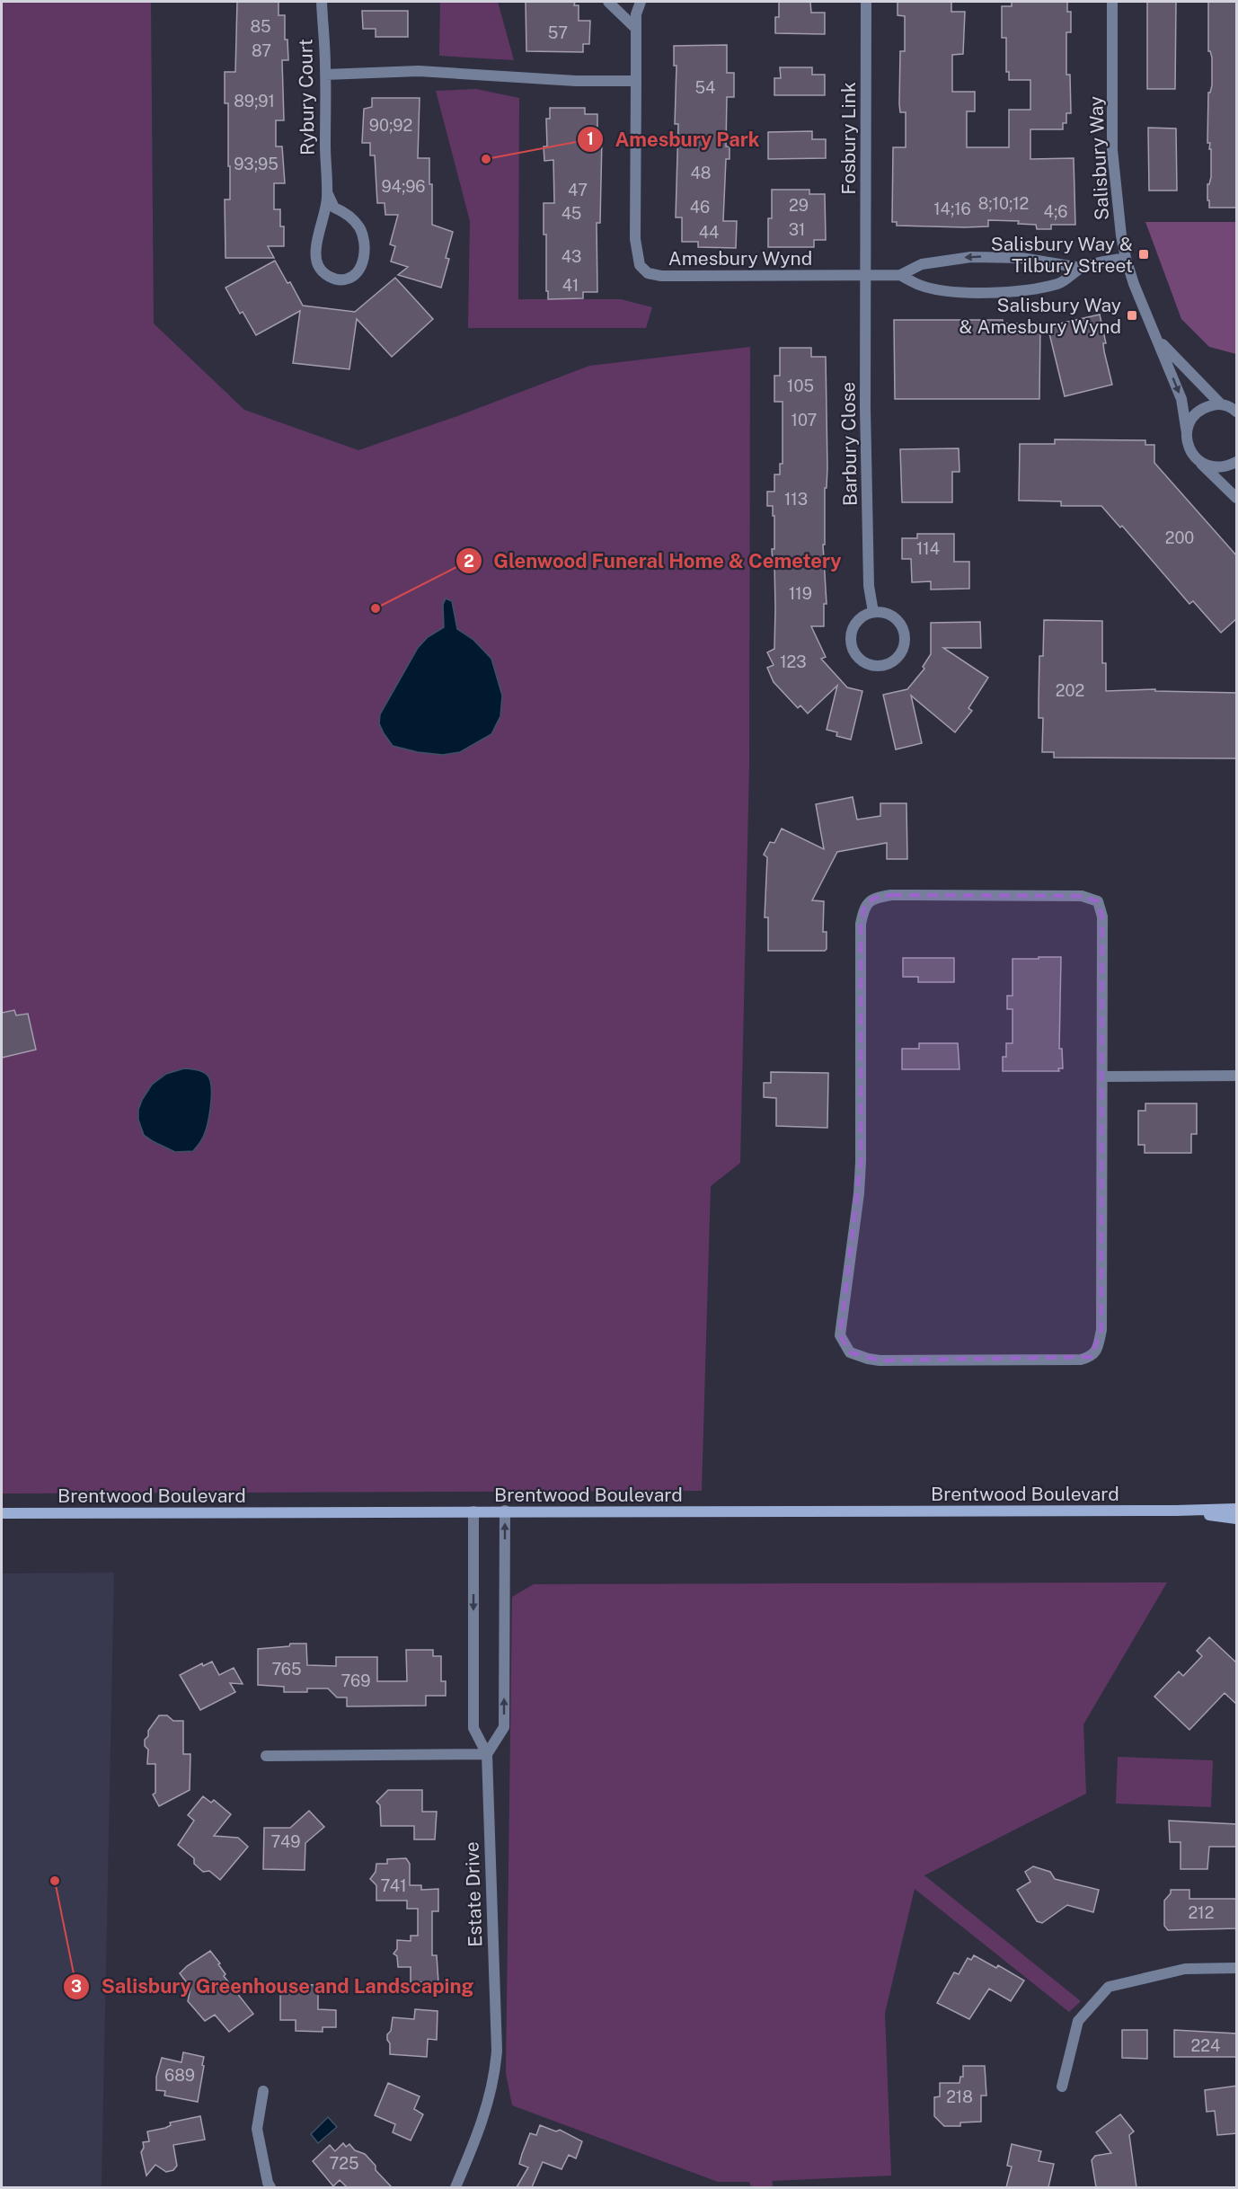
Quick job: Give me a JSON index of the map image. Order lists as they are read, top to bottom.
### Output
{
  "streets": {
    "street": [
      "Rybury Court",
      "Fosbury Link",
      "Salisbury Way",
      "Amesbury Wynd",
      "Barbury Close",
      "Brentwood Boulevard",
      "Estate Drive"
    ]
  },
  "crossings": [
    ["Fosbury Link", "Amesbury Wynd"],
    ["Fosbury Link", "Barbury Close"],
    ["Salisbury Way", "Amesbury Wynd"],
    ["Amesbury Wynd", "Barbury Close"],
    ["Brentwood Boulevard", "Estate Drive"]
  ],
  "places": {
    "other": ["Amesbury Park", "Glenwood Funeral Home & Cemetery", "Salisbury Greenhouse and Landscaping"],
    "transit": ["Salisbury Way & Tilbury Street", "Salisbury Way & Amesbury Wynd"]
  },
  "house_numbers": [
    "85",
    "57",
    "87",
    "54",
    "89;91",
    "90;92",
    "93;95",
    "48",
    "94;96",
    "47",
    "8;10;12",
    "29",
    "46",
    "14;16",
    "4;6",
    "45",
    "31",
    "44",
    "43",
    "41",
    "105",
    "107",
    "113",
    "200",
    "114",
    "119",
    "123",
    "202",
    "765",
    "769",
    "749",
    "741",
    "212",
    "224",
    "689",
    "218",
    "725"
  ]
}
